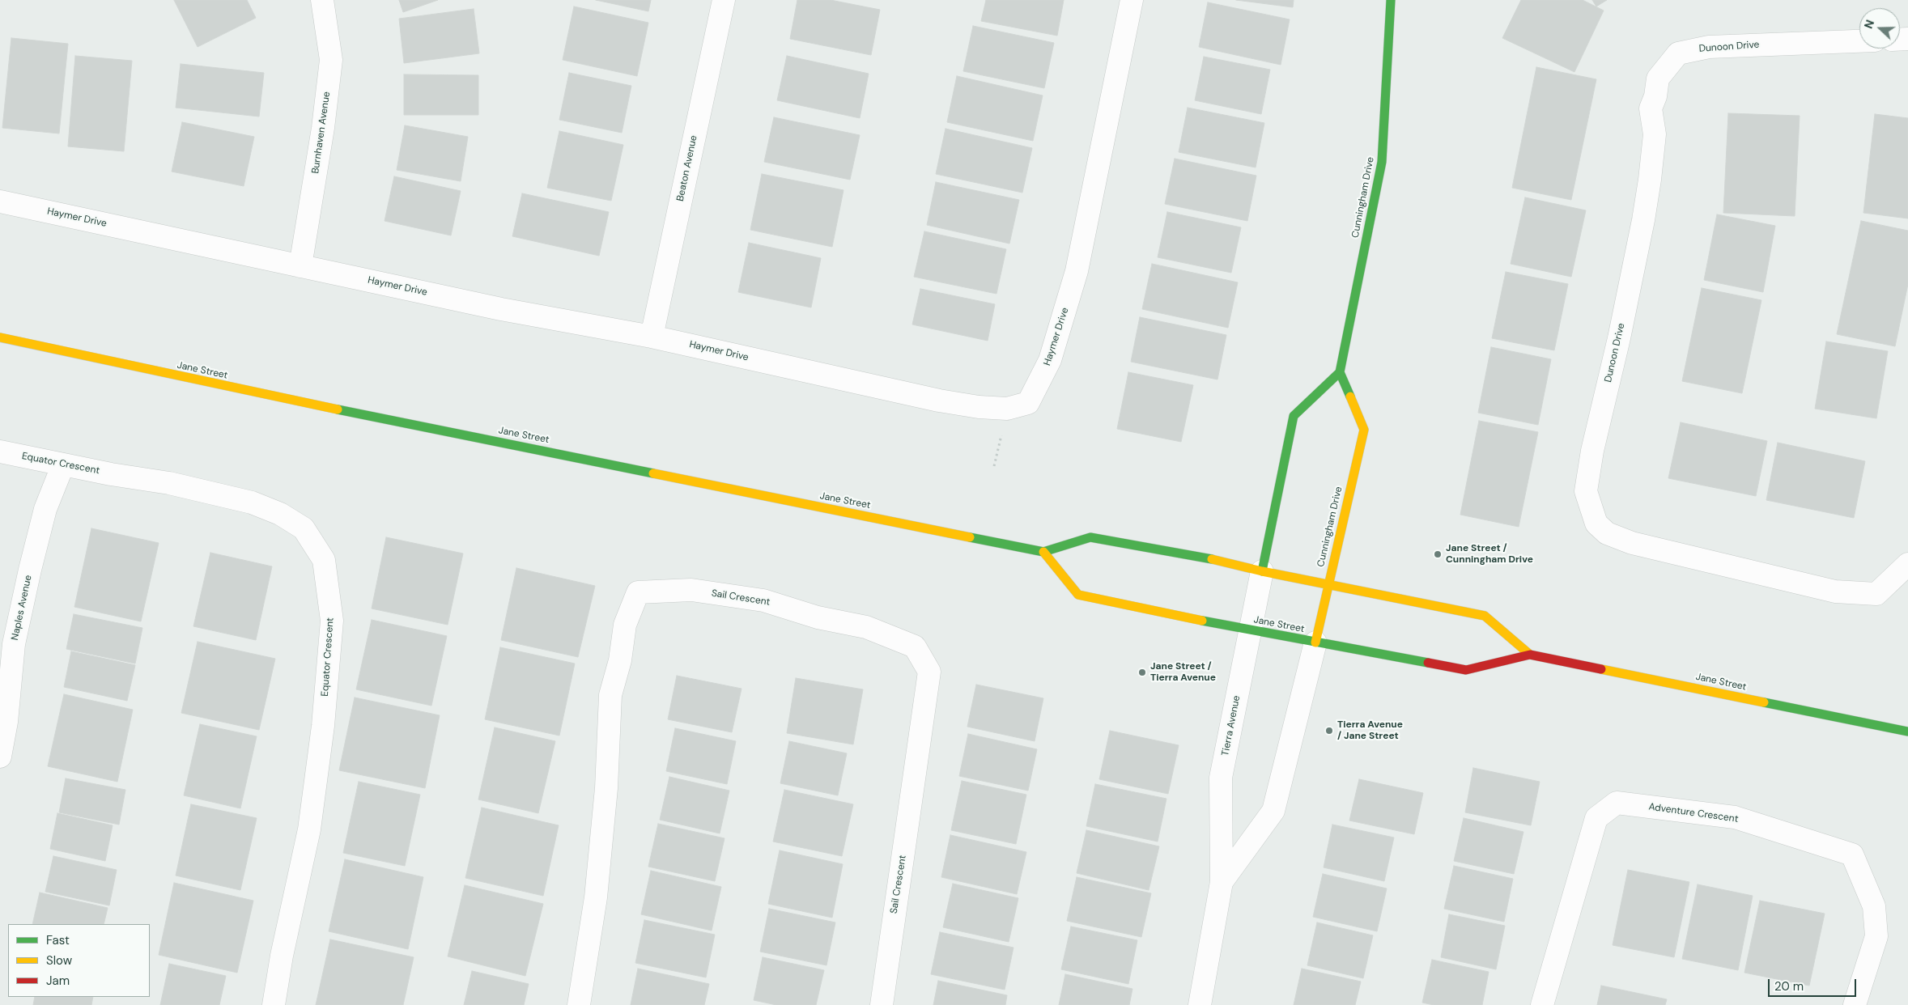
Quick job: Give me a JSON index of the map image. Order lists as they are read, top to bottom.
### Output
{
  "streets": {
    "main road": ["Cunningham Drive", "Jane Street"],
    "street": [
      "Dunoon Drive",
      "Burnhaven Avenue",
      "Beaton Avenue",
      "Haymer Drive",
      "Equator Crescent",
      "Sail Crescent",
      "Naples Avenue",
      "Tierra Avenue",
      "Adventure Crescent"
    ]
  },
  "crossings": [
    ["Burnhaven Avenue", "Haymer Drive"],
    ["Beaton Avenue", "Haymer Drive"],
    ["Cunningham Drive", "Jane Street"],
    ["Cunningham Drive", "Tierra Avenue"],
    ["Jane Street", "Tierra Avenue"],
    ["Equator Crescent", "Naples Avenue"]
  ],
  "places": ["Jane Street / Cunningham Drive", "Jane Street / Tierra Avenue", "Tierra Avenue / Jane Street"],
  "legend": ["Fast", "Slow", "Jam"],
  "scale_bar": "20 m",
  "north": "left"
}
